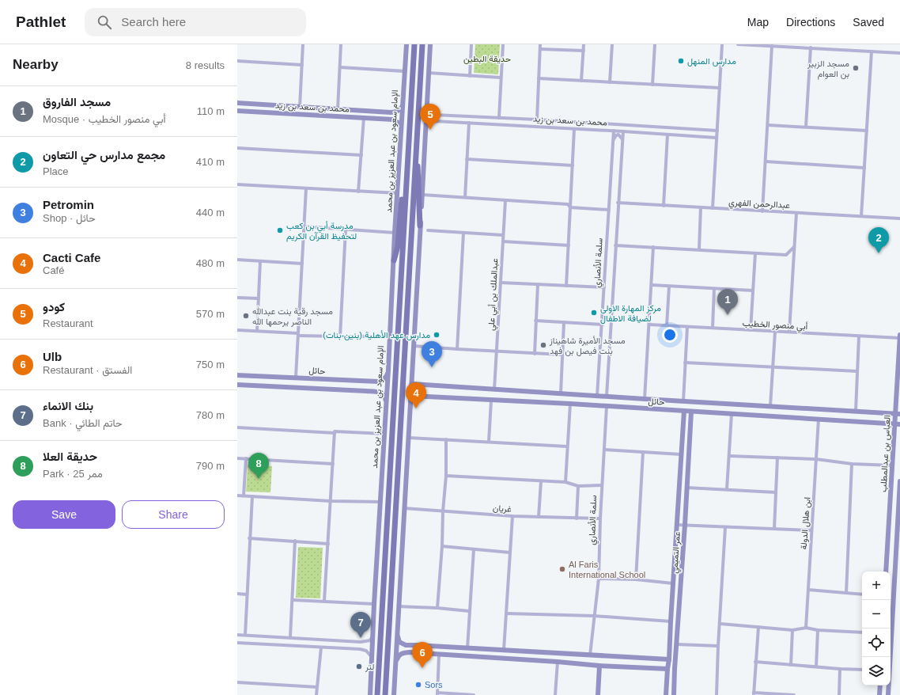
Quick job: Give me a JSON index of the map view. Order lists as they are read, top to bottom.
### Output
{
  "streets": {
    "main road": ["الإمام سعود بن عبد العزيز بن محمد"],
    "street": [
      "محمد بن سعد بن زيد",
      "عبدالرحمن الفهري",
      "سلمة الأنصاري",
      "عبدالملك بن أبي علي",
      "أبي منصور الخطيب",
      "حائل",
      "العباس بن عبدالمطلب",
      "غريان",
      "ابن هلال الدولة",
      "عمر التميمي"
    ]
  },
  "crossings": [
    ["محمد بن سعد بن زيد", "سلمة الأنصاري"],
    ["الإمام سعود بن عبد العزيز بن محمد", "حائل"],
    ["عبدالرحمن الفهري", "سلمة الأنصاري"],
    ["سلمة الأنصاري", "حائل"],
    ["سلمة الأنصاري", "غريان"],
    ["عبدالملك بن أبي علي", "حائل"],
    ["أبي منصور الخطيب", "العباس بن عبدالمطلب"],
    ["حائل", "العباس بن عبدالمطلب"],
    ["حائل", "ابن هلال الدولة"],
    ["حائل", "عمر التميمي"]
  ],
  "parks": ["حديقة البطين"],
  "places": [
    "مدارس المنهل",
    "مسجد الزبير بن العوام",
    "مدرسة أبي بن كعب لتحفيظ القرآن الكريم",
    "مركز المهارة الاولى لضيافة الاطفال",
    "مسجد رقية بنت عبدالله الناصر يرحمها الله",
    "مدارس عهد الأهلية (بنين-بنات)",
    "مسجد الأميرة شاهيناز بنت فيصل بن فهد",
    "Al Faris International School",
    "لتر",
    "Sors"
  ],
  "page": {
    "header": "Pathlet",
    "search": "Search here",
    "nav": ["Map", "Directions", "Saved"],
    "heading": ["Nearby", "8 results"],
    "list": [
      {
        "mark": "1",
        "name": "مسجد الفاروق",
        "note": "Mosque · أبي منصور الخطيب",
        "value": "110 m"
      },
      {
        "mark": "2",
        "name": "مجمع مدارس حي التعاون",
        "note": "Place",
        "value": "410 m"
      },
      {
        "mark": "3",
        "name": "Petromin",
        "note": "Shop · حائل",
        "value": "440 m"
      },
      {
        "mark": "4",
        "name": "Cacti Cafe",
        "note": "Café",
        "value": "480 m"
      },
      {
        "mark": "5",
        "name": "كودو",
        "note": "Restaurant",
        "value": "570 m"
      },
      {
        "mark": "6",
        "name": "Ulb",
        "note": "Restaurant · الفستق",
        "value": "750 m"
      },
      {
        "mark": "7",
        "name": "بنك الانماء",
        "note": "Bank · حاتم الطائي",
        "value": "780 m"
      },
      {
        "mark": "8",
        "name": "حديقة العلا",
        "note": "Park · ممر 25",
        "value": "790 m"
      }
    ],
    "pins": [
      "5",
      "2",
      "1",
      "3",
      "4",
      "8",
      "7",
      "6"
    ],
    "buttons": ["Save", "Share"],
    "map_buttons": ["+", "−"]
  }
}
